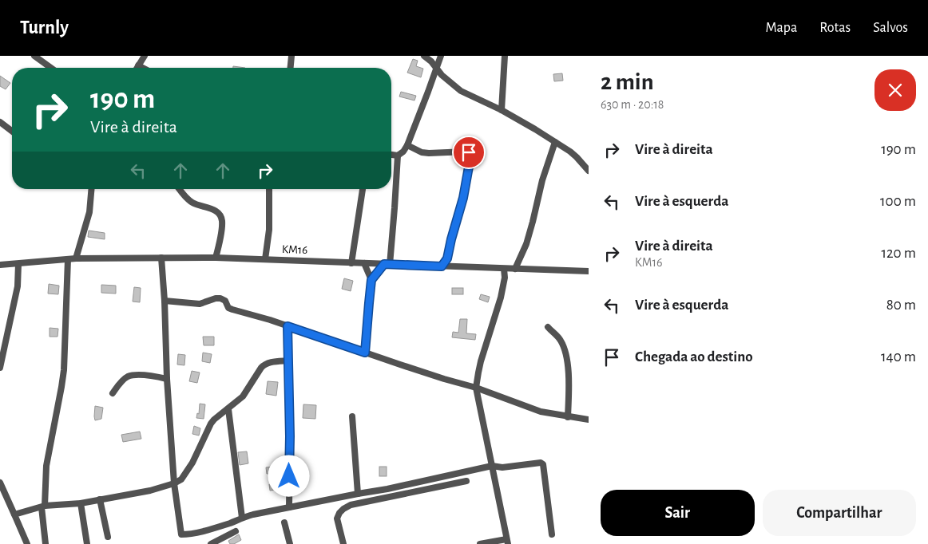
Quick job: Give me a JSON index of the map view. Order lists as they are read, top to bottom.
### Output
{
  "streets": {
    "street": ["KM16"]
  },
  "page": {
    "header": "Turnly",
    "nav": ["Mapa", "Rotas", "Salvos"],
    "heading": ["2 min", "630 m · 20:18"],
    "turn": ["190 m", "Vire à direita"],
    "list": [
      {
        "name": "Vire à direita",
        "value": "190 m"
      },
      {
        "name": "Vire à esquerda",
        "value": "100 m"
      },
      {
        "name": "Vire à direita",
        "note": "KM16",
        "value": "120 m"
      },
      {
        "name": "Vire à esquerda",
        "value": "80 m"
      },
      {
        "name": "Chegada ao destino",
        "value": "140 m"
      }
    ],
    "buttons": ["Sair", "Compartilhar"]
  }
}
